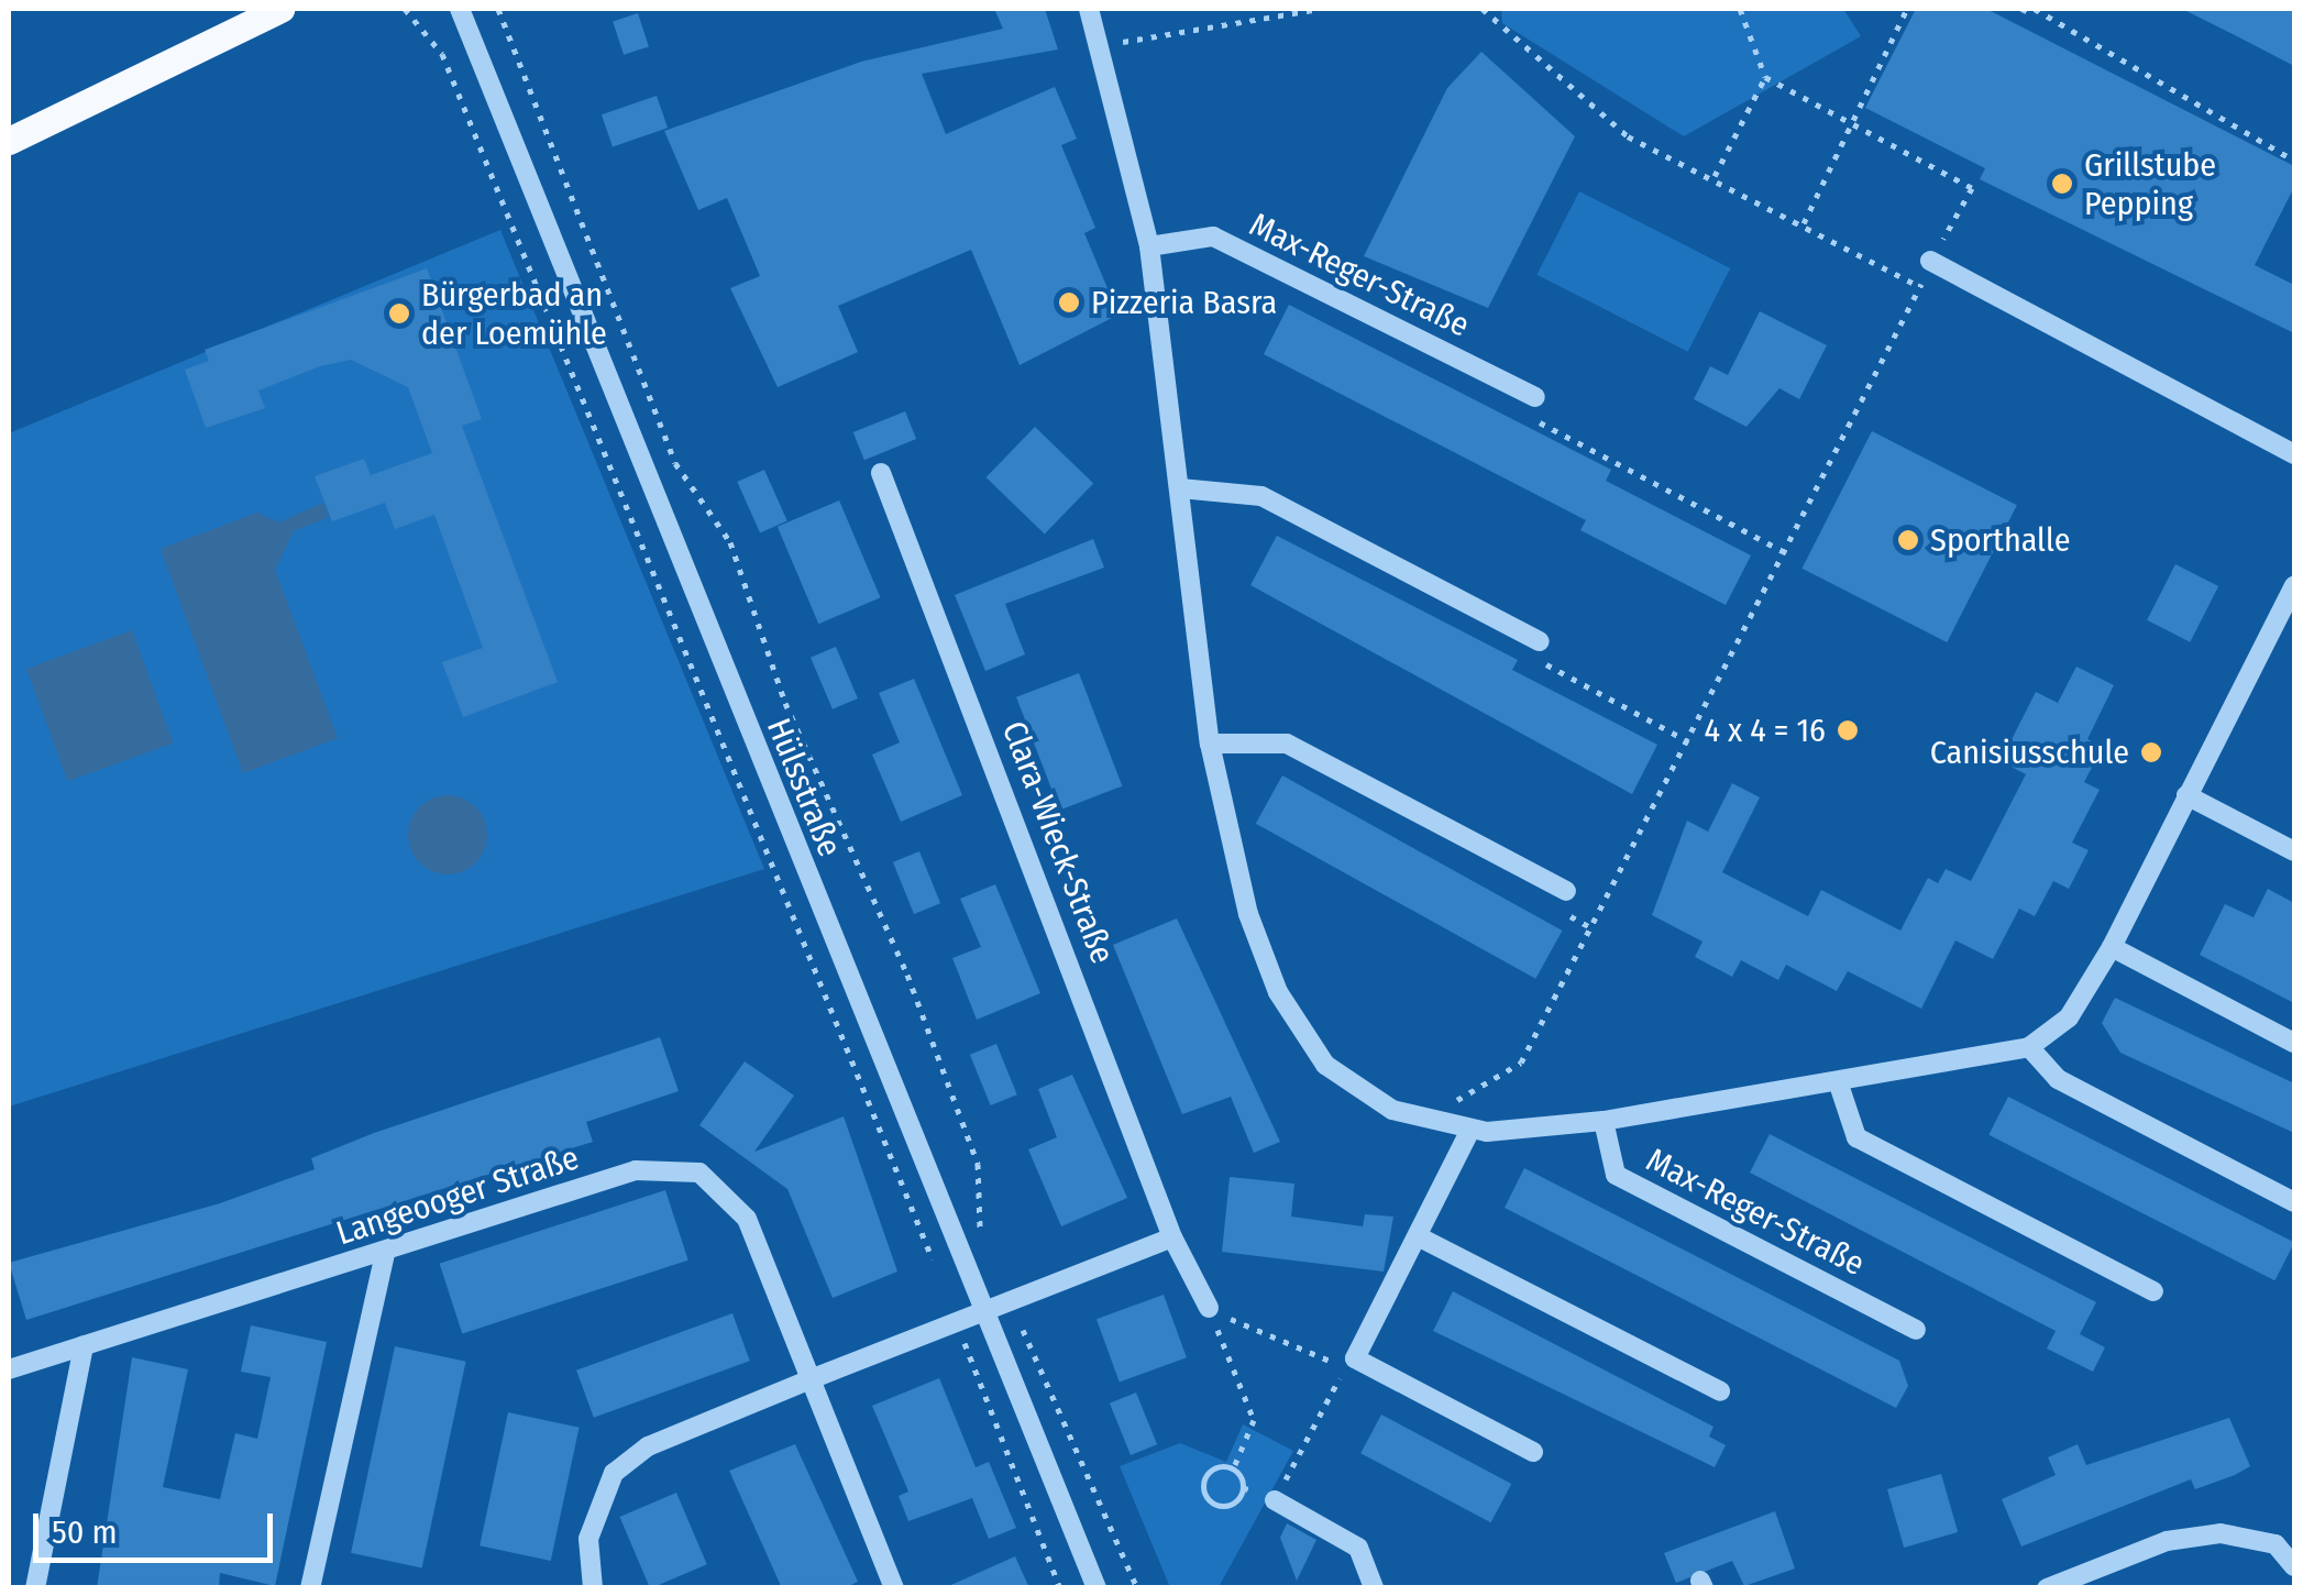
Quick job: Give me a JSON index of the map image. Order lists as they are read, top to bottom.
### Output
{
  "streets": {
    "street": [
      "Max-Reger-Straße",
      "Hülsstraße",
      "Clara-Wieck-Straße",
      "Langeooger Straße"
    ]
  },
  "places": [
    "Grillstube Pepping",
    "Pizzeria Basra",
    "Bürgerbad an der Loemühle",
    "Sporthalle",
    "4 x 4 = 16",
    "Canisiusschule"
  ],
  "scale_bar": "50 m"
}
